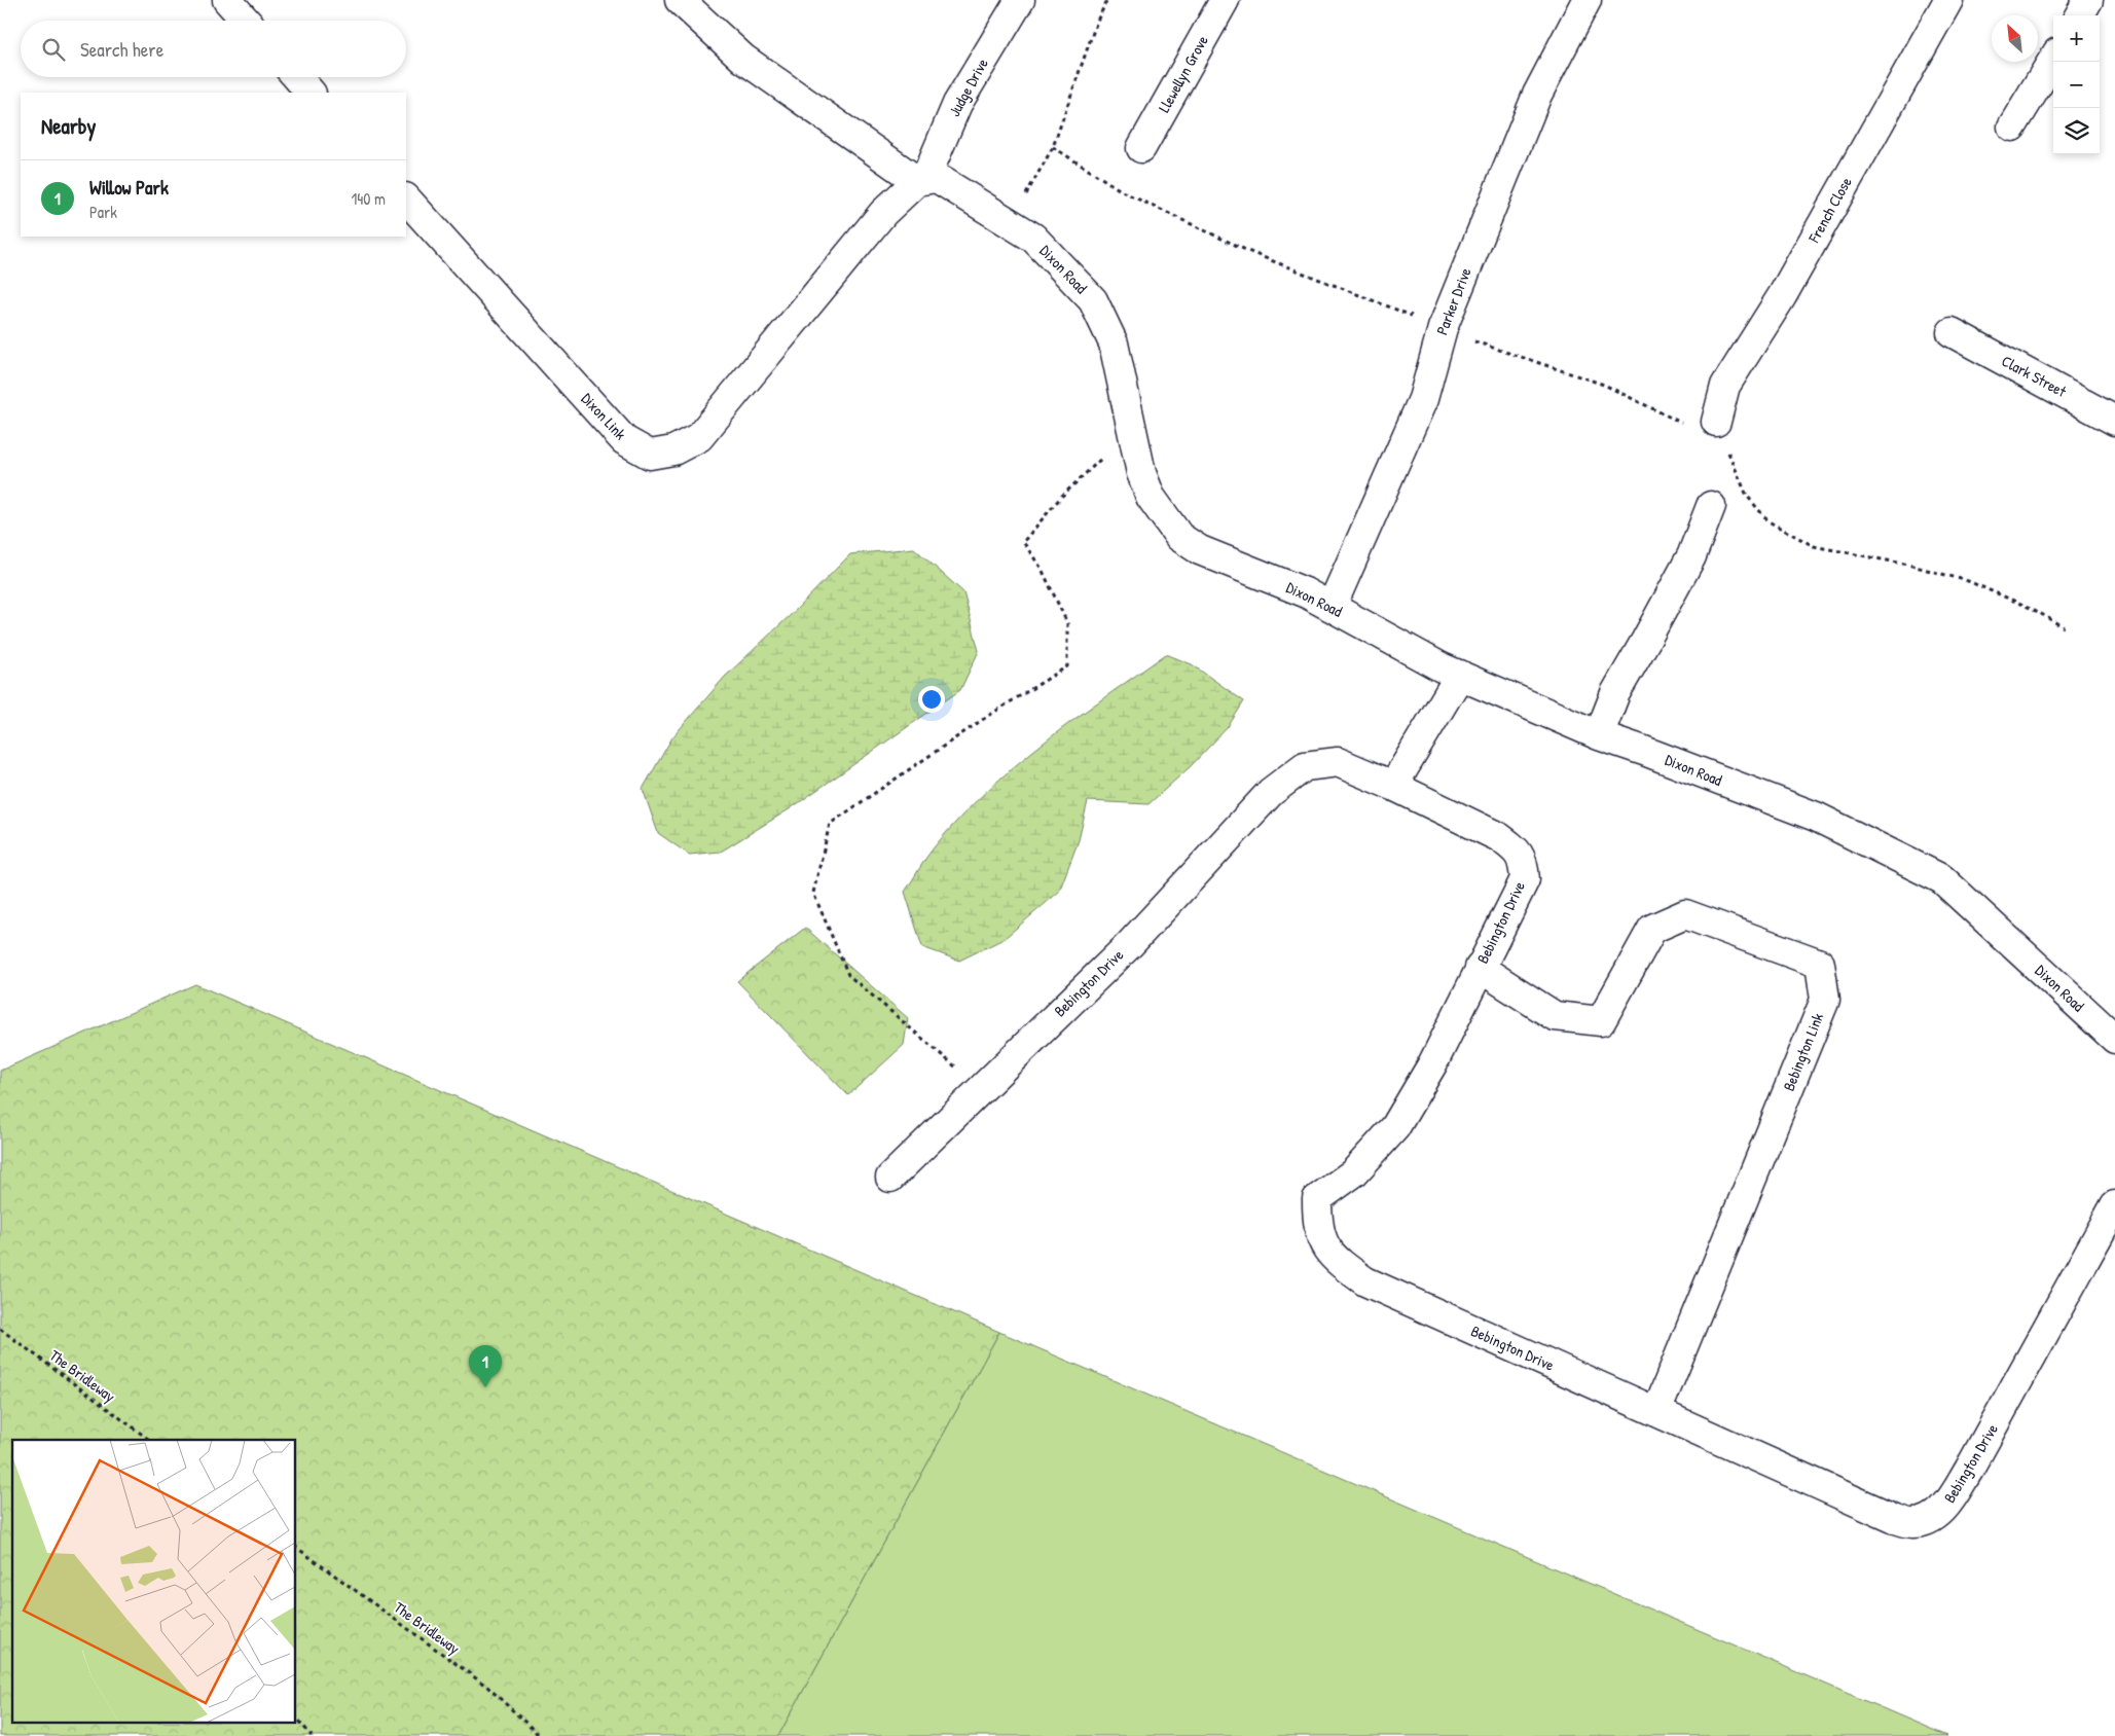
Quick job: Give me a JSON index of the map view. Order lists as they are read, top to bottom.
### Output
{
  "streets": {
    "street": [
      "Llewellyn Grove",
      "Judge Drive",
      "French Close",
      "Dixon Road",
      "Parker Drive",
      "Clark Street",
      "Dixon Link",
      "Bebington Drive",
      "Bebington Link"
    ],
    "path": ["The Bridleway"]
  },
  "crossings": [
    ["Judge Drive", "Dixon Road"],
    ["Judge Drive", "Dixon Link"],
    ["Dixon Road", "Parker Drive"],
    ["Dixon Road", "Dixon Link"],
    ["Bebington Drive", "Bebington Link"]
  ],
  "north": "top left",
  "page": {
    "map_buttons": ["+", "−"],
    "search": "Search here",
    "heading": "Nearby",
    "list": [
      {
        "mark": "1",
        "name": "Willow Park",
        "note": "Park",
        "value": "140 m"
      }
    ],
    "pins": "1"
  }
}
